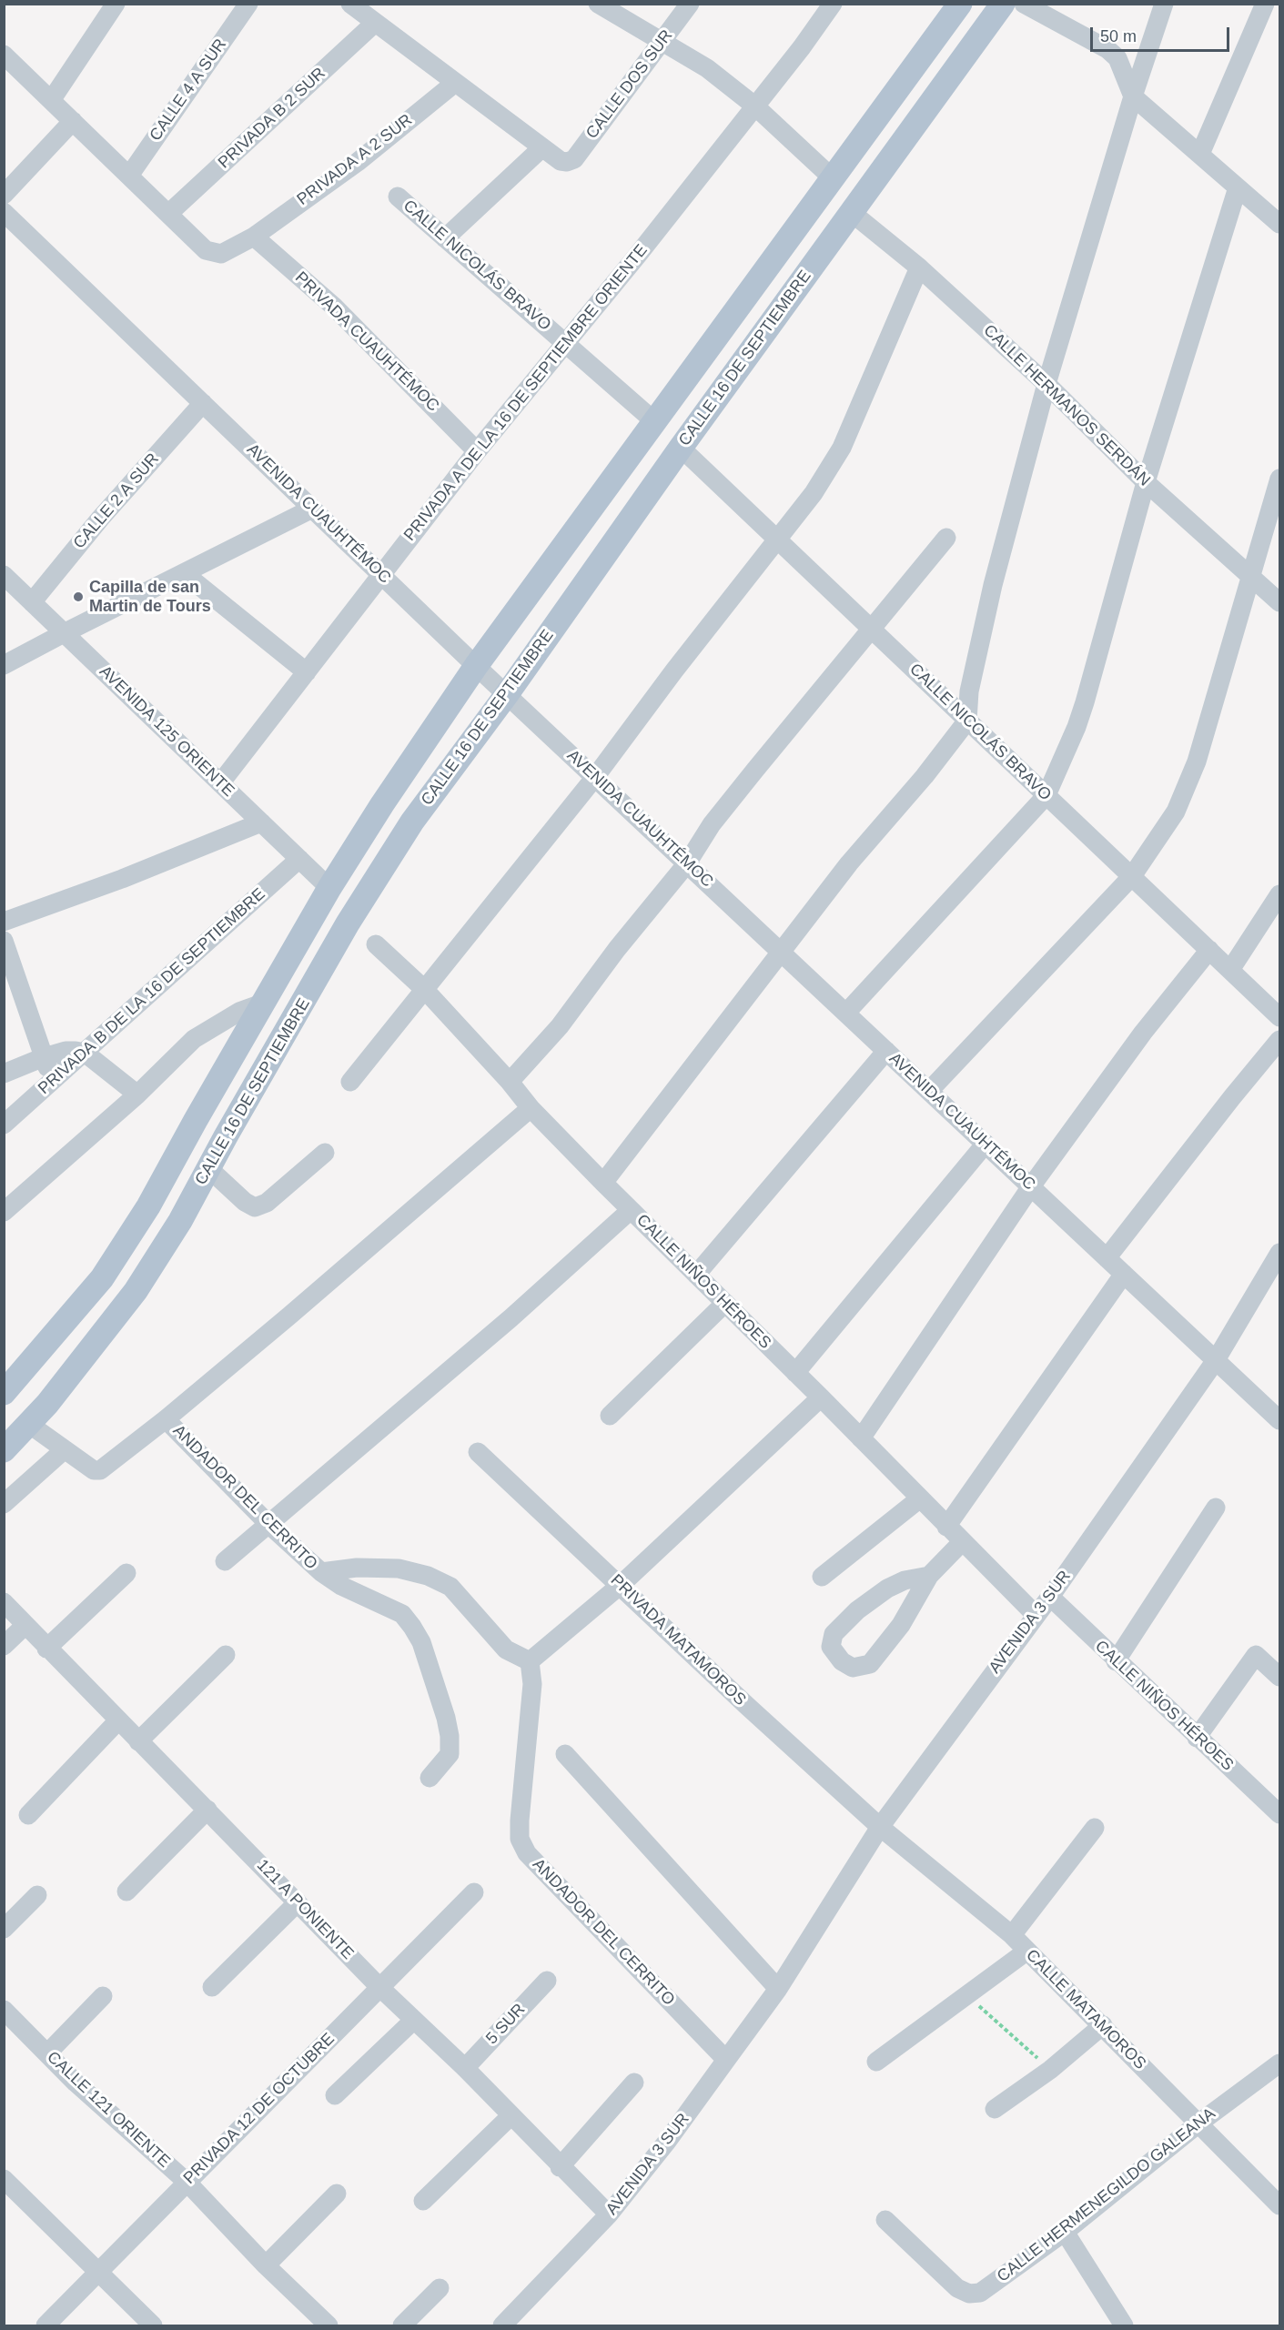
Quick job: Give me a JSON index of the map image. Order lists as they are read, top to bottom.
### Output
{
  "streets": {
    "main road": ["CALLE 16 DE SEPTIEMBRE"],
    "street": [
      "CALLE DOS SUR",
      "CALLE 4 A SUR",
      "PRIVADA B 2 SUR",
      "PRIVADA A 2 SUR",
      "CALLE NICOLÁS BRAVO",
      "PRIVADA CUAUHTÉMOC",
      "PRIVADA A DE LA 16 DE SEPTIEMBRE ORIENTE",
      "CALLE HERMANOS SERDÁN",
      "CALLE 2 A SUR",
      "AVENIDA CUAUHTÉMOC",
      "AVENIDA 125 ORIENTE",
      "PRIVADA B DE LA 16 DE SEPTIEMBRE",
      "CALLE NIÑOS HÉROES",
      "ANDADOR DEL CERRITO",
      "AVENIDA 3 SUR",
      "PRIVADA MATAMOROS",
      "121 A PONIENTE",
      "CALLE MATAMOROS",
      "5 SUR",
      "PRIVADA 12 DE OCTUBRE",
      "CALLE 121 ORIENTE",
      "CALLE HERMENEGILDO GALEANA"
    ]
  },
  "crossings": [
    ["PRIVADA A 2 SUR", "PRIVADA CUAUHTÉMOC"],
    ["CALLE NICOLÁS BRAVO", "CALLE 16 DE SEPTIEMBRE"],
    ["CALLE NICOLÁS BRAVO", "PRIVADA A DE LA 16 DE SEPTIEMBRE ORIENTE"],
    ["PRIVADA CUAUHTÉMOC", "PRIVADA A DE LA 16 DE SEPTIEMBRE ORIENTE"],
    ["CALLE 16 DE SEPTIEMBRE", "CALLE HERMANOS SERDÁN"],
    ["CALLE 16 DE SEPTIEMBRE", "AVENIDA CUAUHTÉMOC"],
    ["PRIVADA A DE LA 16 DE SEPTIEMBRE ORIENTE", "AVENIDA CUAUHTÉMOC"],
    ["PRIVADA A DE LA 16 DE SEPTIEMBRE ORIENTE", "AVENIDA 125 ORIENTE"],
    ["CALLE 2 A SUR", "AVENIDA CUAUHTÉMOC"],
    ["CALLE 2 A SUR", "AVENIDA 125 ORIENTE"],
    ["AVENIDA CUAUHTÉMOC", "AVENIDA 3 SUR"],
    ["AVENIDA 125 ORIENTE", "PRIVADA B DE LA 16 DE SEPTIEMBRE"],
    ["CALLE NIÑOS HÉROES", "AVENIDA 3 SUR"],
    ["ANDADOR DEL CERRITO", "AVENIDA 3 SUR"],
    ["AVENIDA 3 SUR", "PRIVADA MATAMOROS"],
    ["AVENIDA 3 SUR", "121 A PONIENTE"],
    ["AVENIDA 3 SUR", "CALLE MATAMOROS"],
    ["PRIVADA MATAMOROS", "CALLE MATAMOROS"],
    ["121 A PONIENTE", "5 SUR"],
    ["121 A PONIENTE", "PRIVADA 12 DE OCTUBRE"],
    ["CALLE MATAMOROS", "CALLE HERMENEGILDO GALEANA"],
    ["PRIVADA 12 DE OCTUBRE", "CALLE 121 ORIENTE"]
  ],
  "places": ["Capilla de san Martin de Tours"],
  "scale_bar": "50 m"
}
